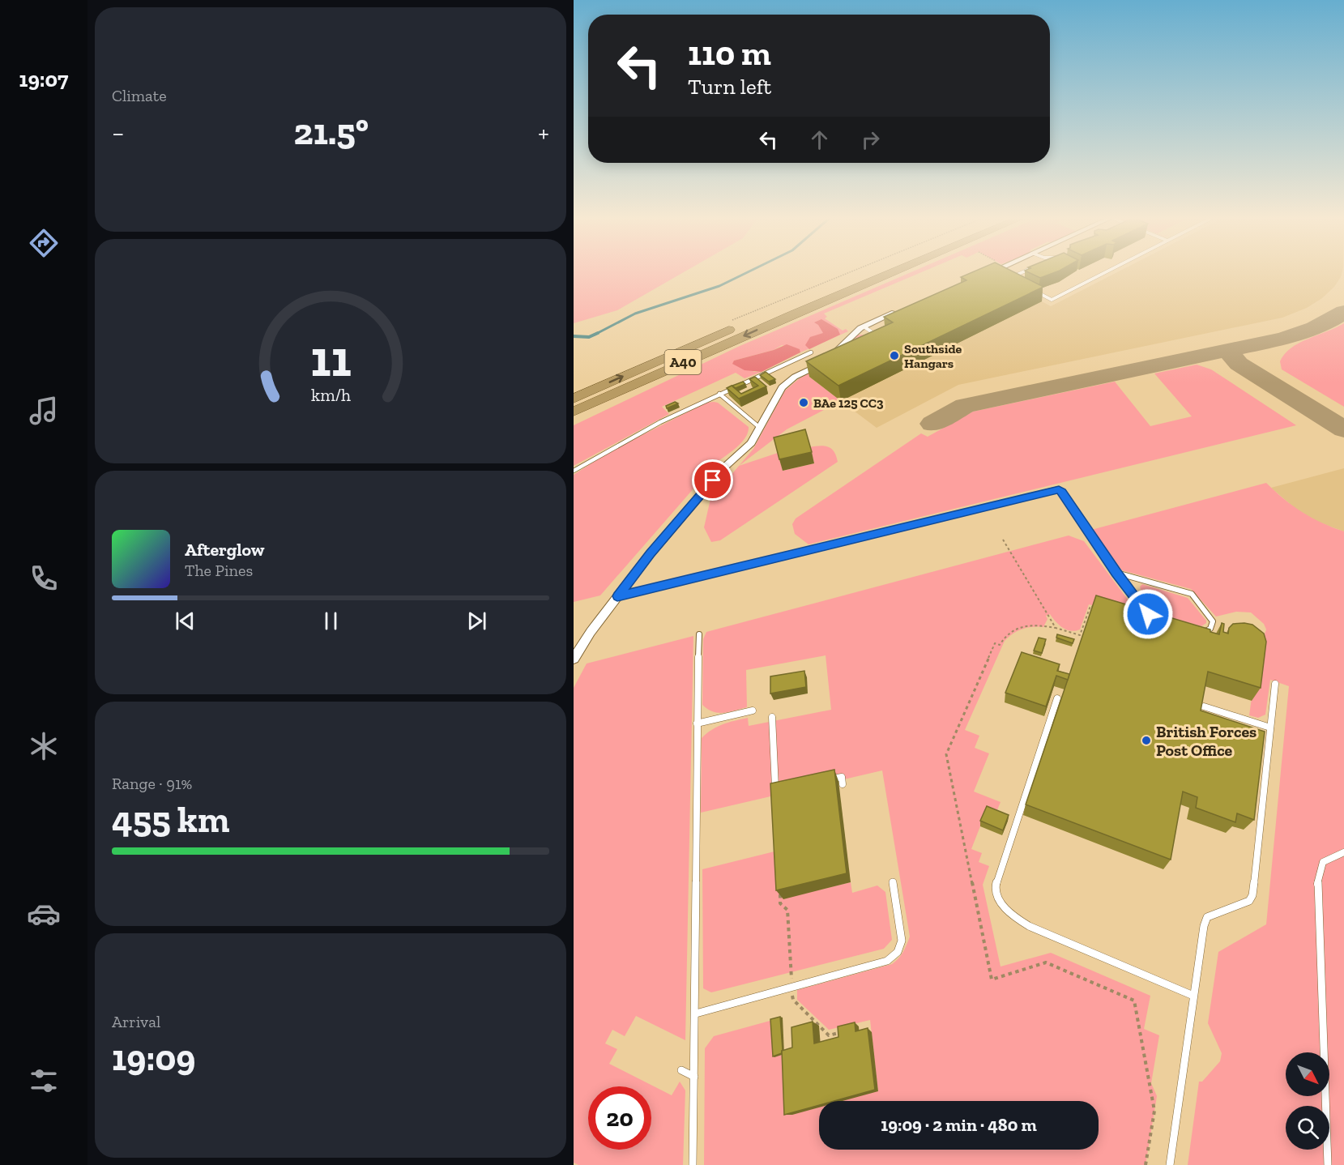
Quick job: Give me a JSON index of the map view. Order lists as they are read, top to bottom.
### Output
{
  "streets": {
    "highway": ["A40"]
  },
  "places": ["Southside Hangars", "BAe 125 CC3", "British Forces Post Office"],
  "north": "bottom right",
  "page": {
    "tabs": "19:07",
    "tile": [
      "Climate",
      ["Range · 91%", "455 km"],
      ["Arrival", "19:09"]
    ],
    "turn": ["110 m", "Turn left"],
    "heat": ["−", "21.5°", "+"],
    "song": ["Afterglow", "The Pines"],
    "limit": "20",
    "trip": "19:09 · 2 min · 480 m",
    "gauge": ["11", "km/h"]
  }
}
